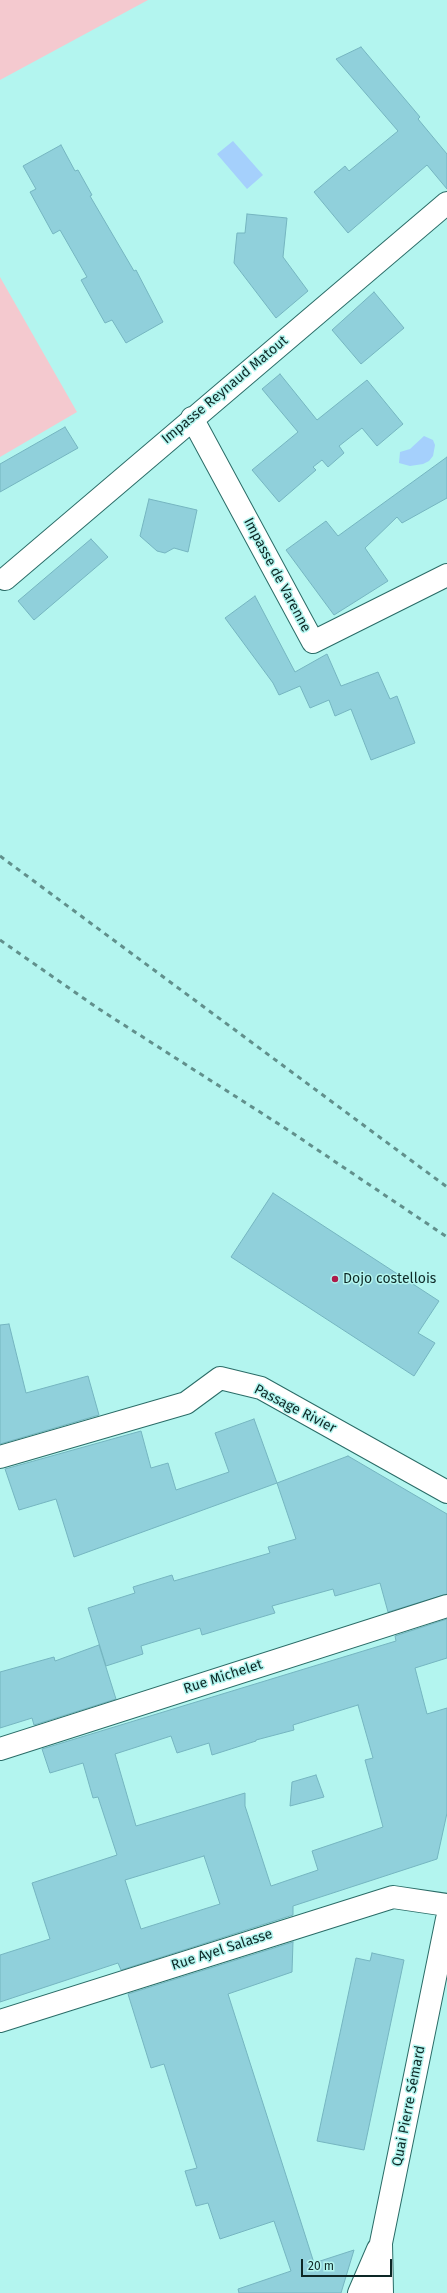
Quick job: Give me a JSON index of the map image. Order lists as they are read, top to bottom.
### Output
{
  "streets": {
    "street": [
      "Impasse Reynaud Matout",
      "Impasse de Varenne",
      "Passage Rivier",
      "Rue Michelet",
      "Rue Ayel Salasse",
      "Quai Pierre Sémard"
    ]
  },
  "crossings": [
    ["Impasse Reynaud Matout", "Impasse de Varenne"]
  ],
  "places": ["Dojo costellois"],
  "scale_bar": "20 m"
}
